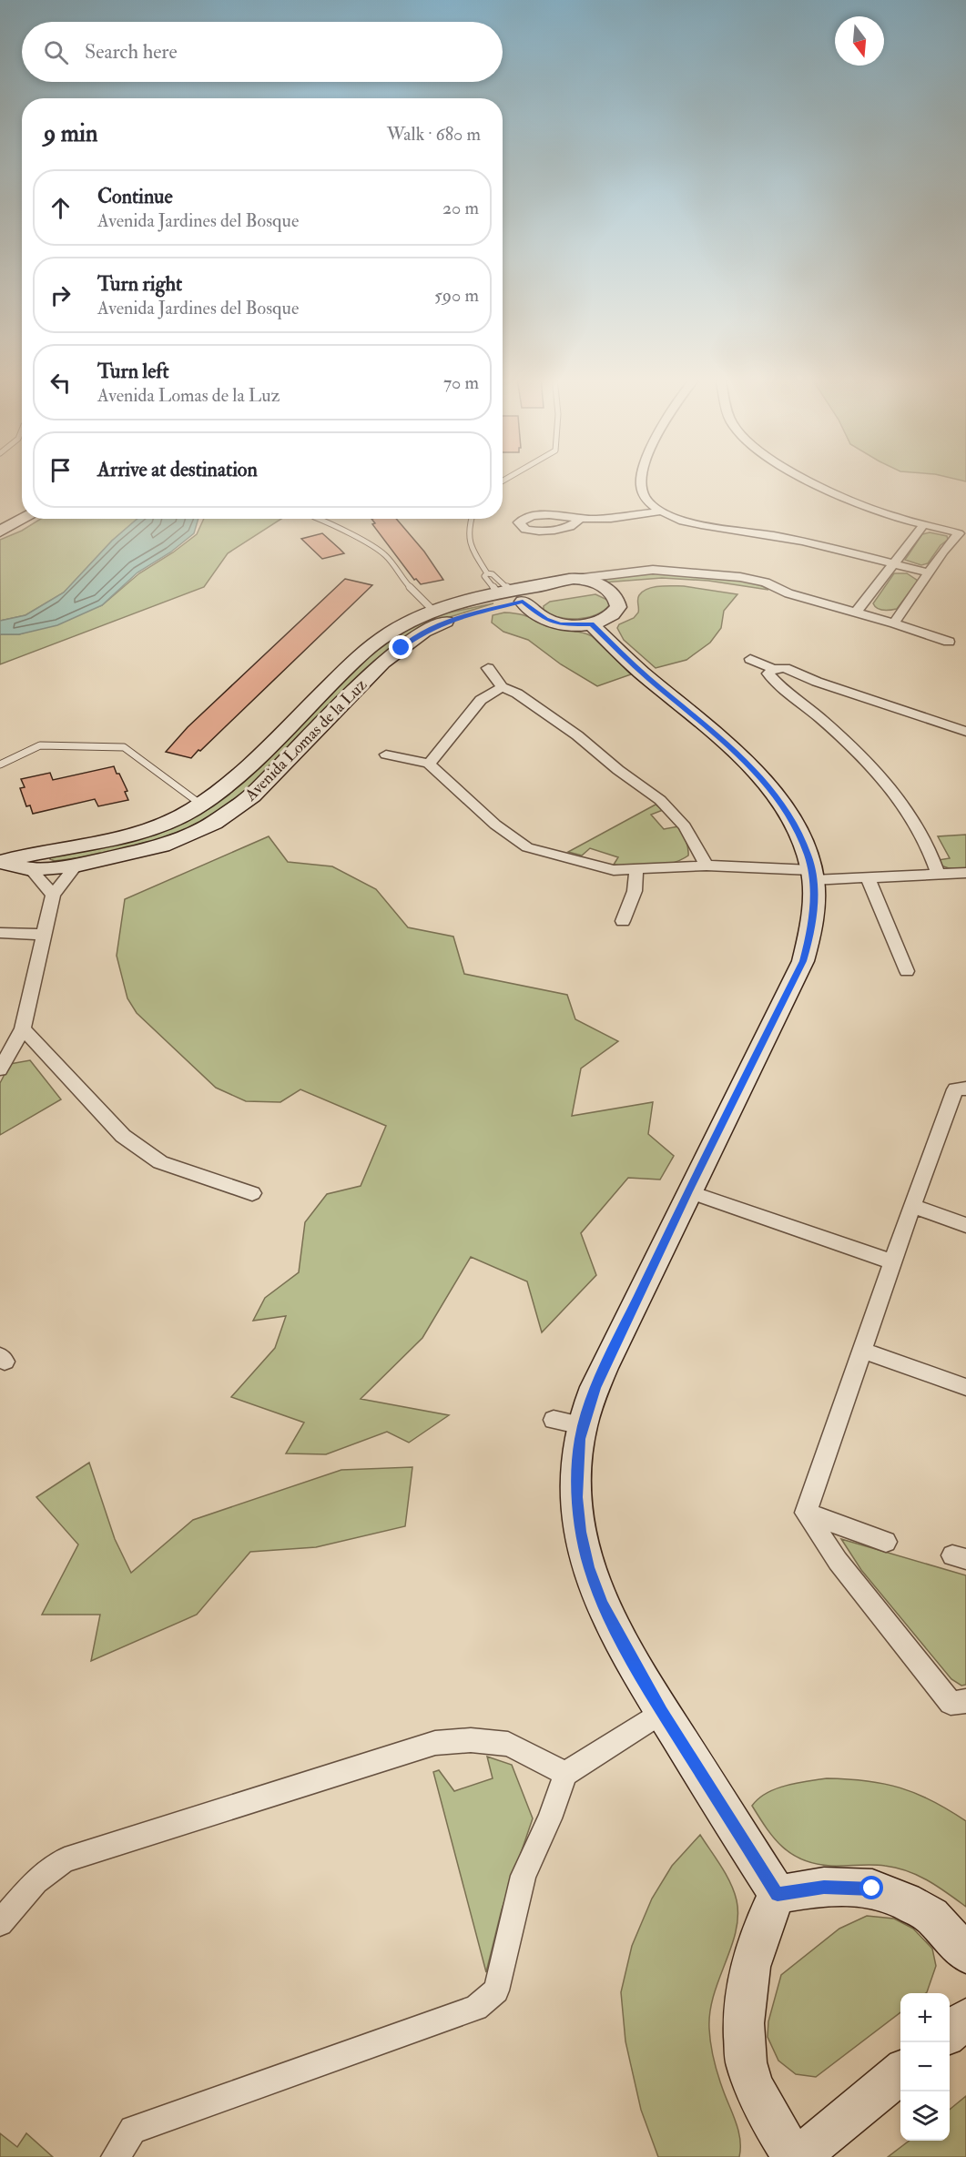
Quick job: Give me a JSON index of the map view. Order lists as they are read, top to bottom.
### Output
{
  "streets": {
    "street": ["Avenida Lomas de la Luz"]
  },
  "north": "bottom",
  "page": {
    "search": "Search here",
    "heading": ["9 min", "Walk · 680 m"],
    "list": [
      ["Continue", "Avenida Jardines del Bosque", "20 m"],
      ["Turn right", "Avenida Jardines del Bosque", "590 m"],
      ["Turn left", "Avenida Lomas de la Luz", "70 m"],
      "Arrive at destination"
    ],
    "map_buttons": ["+", "−"]
  }
}
